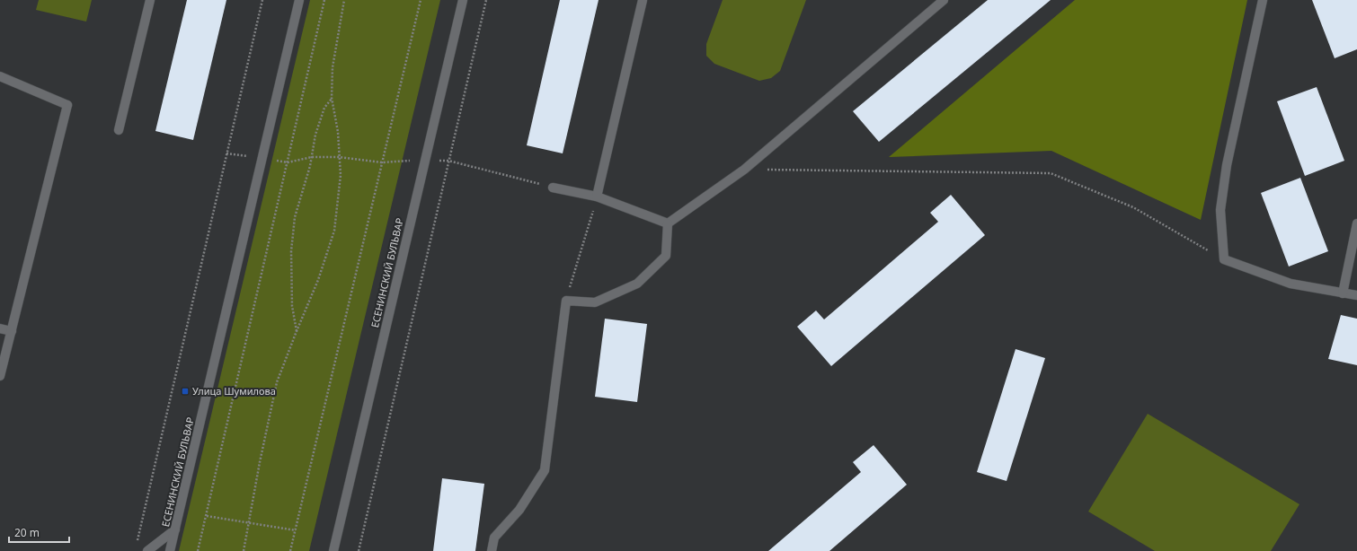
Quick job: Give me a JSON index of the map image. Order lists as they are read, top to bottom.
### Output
{
  "streets": {
    "street": ["ЕСЕНИНСКИЙ БУЛЬВАР"]
  },
  "places": {
    "transit": ["Улица Шумилова"]
  },
  "scale_bar": "20 m"
}
